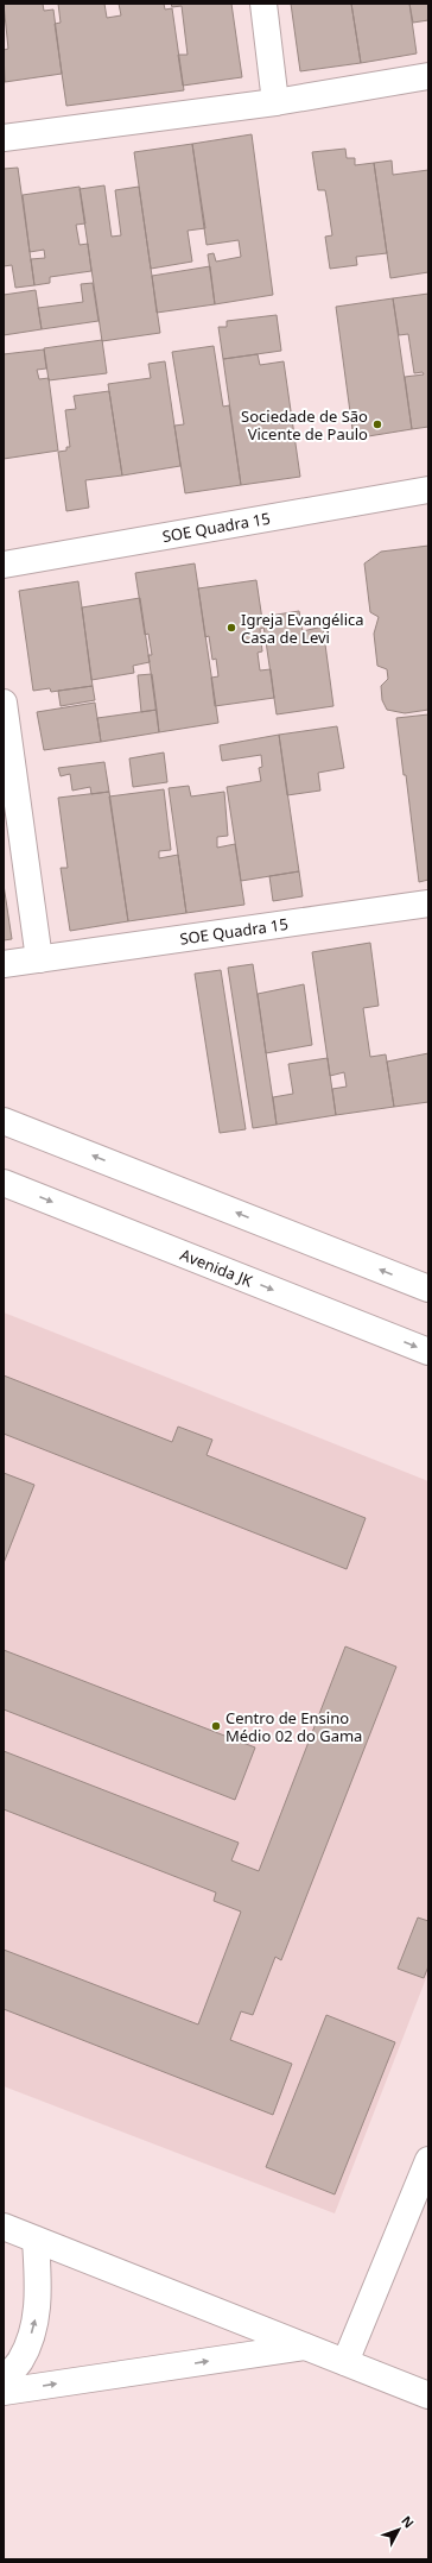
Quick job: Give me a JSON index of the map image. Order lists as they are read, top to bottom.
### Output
{
  "streets": {
    "street": ["SOE Quadra 15", "Avenida JK"]
  },
  "places": ["Sociedade de São Vicente de Paulo", "Igreja Evangélica Casa de Levi", "Centro de Ensino Médio 02 do Gama"],
  "north": "top right"
}
